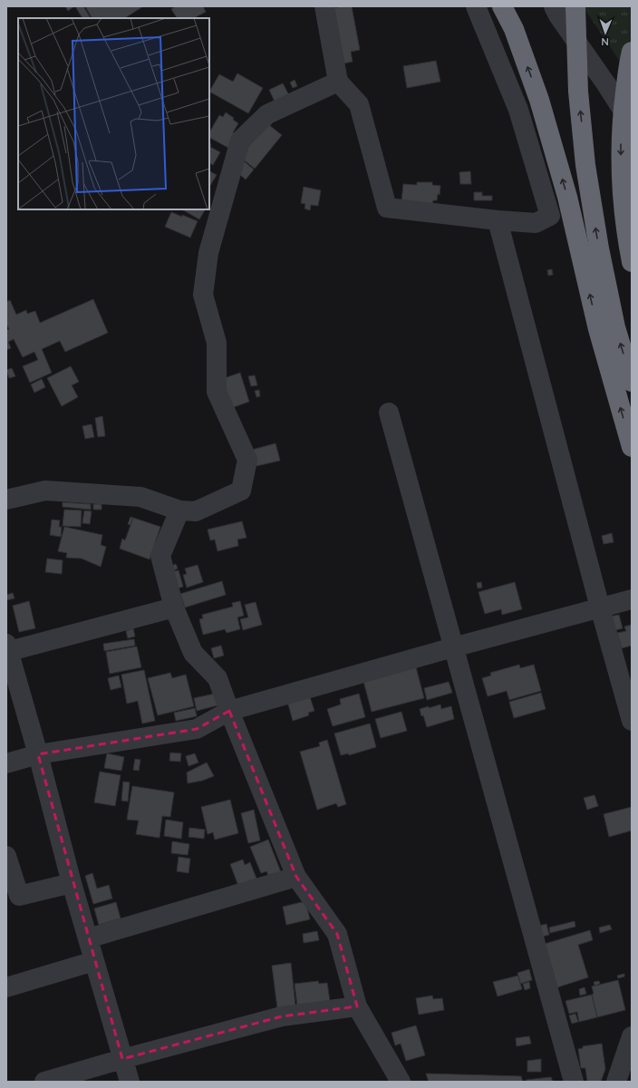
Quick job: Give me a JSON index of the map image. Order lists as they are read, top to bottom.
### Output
{
  "north": "bottom"
}
